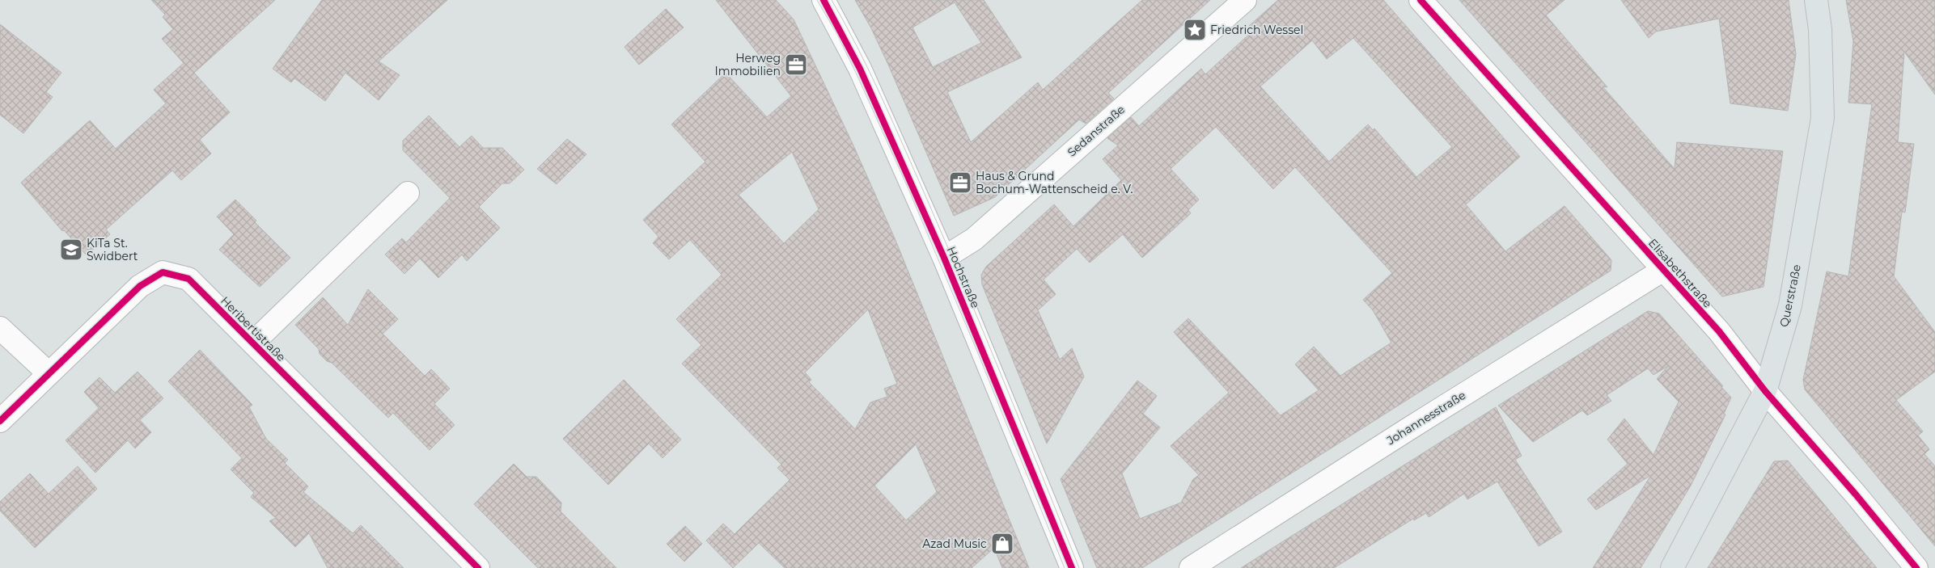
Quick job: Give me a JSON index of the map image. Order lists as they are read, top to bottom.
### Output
{
  "streets": {
    "main road": ["Querstraße"],
    "street": [
      "Sedanstraße",
      "Elisabethstraße",
      "Hochstraße",
      "Heribertistraße",
      "Johannesstraße"
    ]
  },
  "crossings": [
    ["Sedanstraße", "Hochstraße"],
    ["Elisabethstraße", "Querstraße"],
    ["Elisabethstraße", "Johannesstraße"]
  ],
  "places": {
    "place": ["Friedrich Wessel"],
    "office": ["Herweg Immobilien", "Haus & Grund Bochum-Wattenscheid e. V."],
    "school or university": ["KiTa St. Swidbert"],
    "shop": ["Azad Music"]
  }
}
